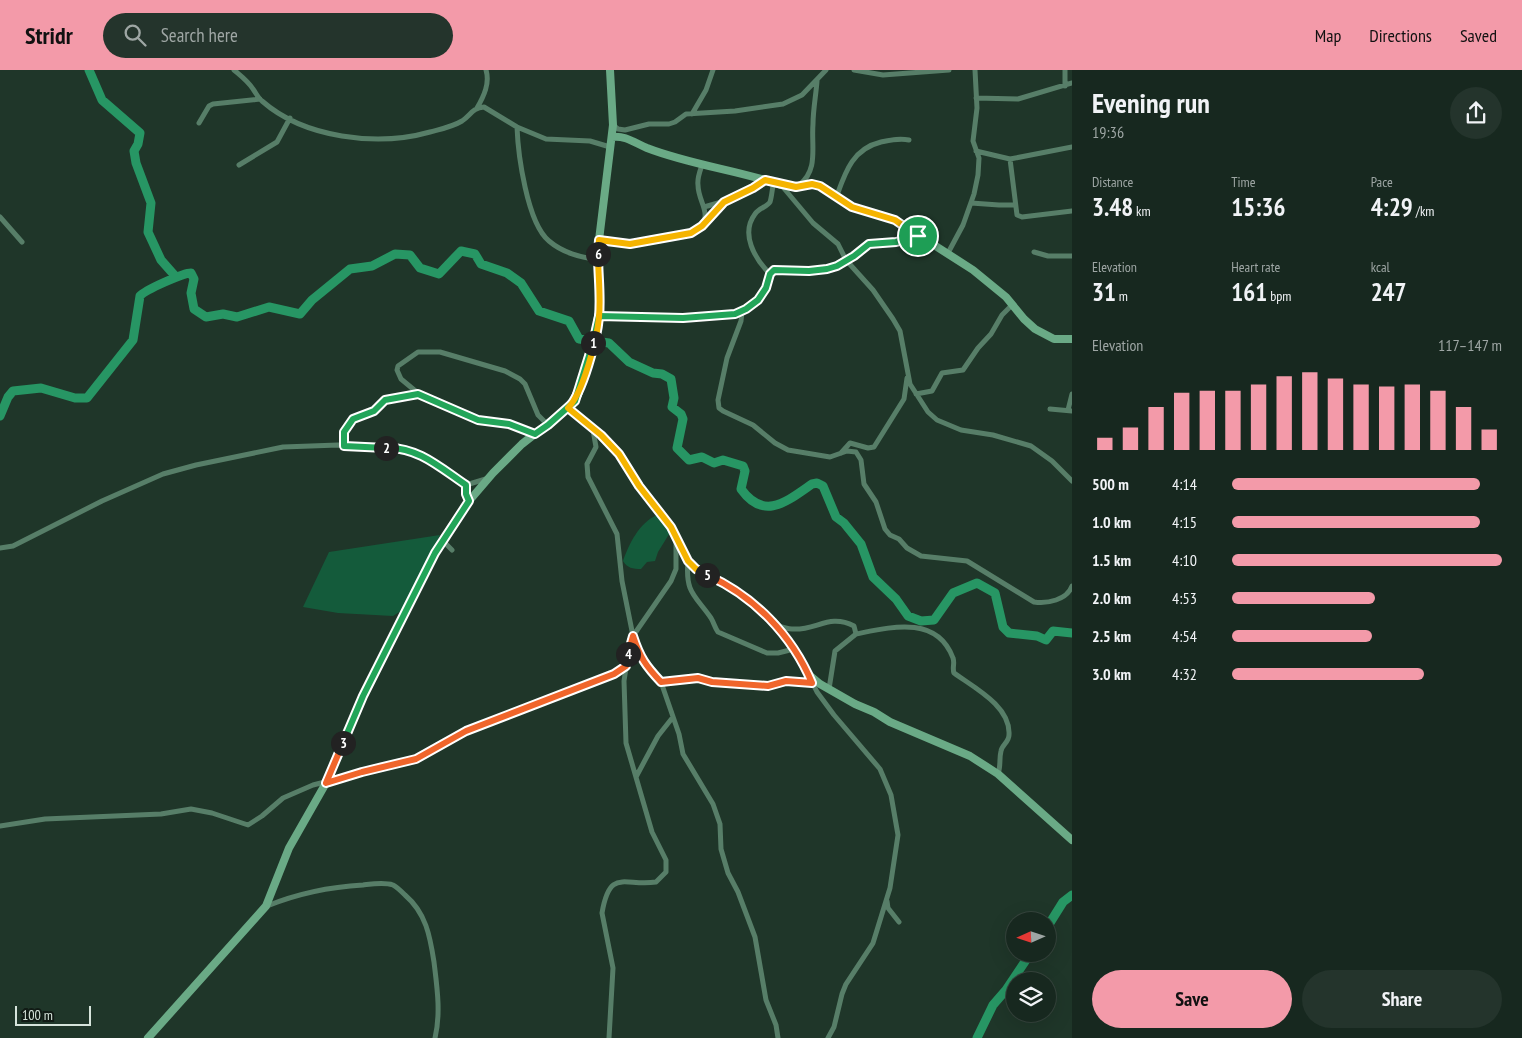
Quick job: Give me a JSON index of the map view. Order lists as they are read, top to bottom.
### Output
{
  "scale_bar": "100 m",
  "north": "left",
  "page": {
    "header": "Stridr",
    "search": "Search here",
    "nav": ["Map", "Directions", "Saved"],
    "heading": ["Evening run", "19:36"],
    "stats": [
      ["Distance", "3.48 km"],
      ["Time", "15:36"],
      ["Pace", "4:29 /km"],
      ["Elevation", "31 m"],
      ["Heart rate", "161 bpm"],
      ["kcal", "247"]
    ],
    "pins": [
      "6",
      "1",
      "2",
      "5",
      "4",
      "3"
    ],
    "chart": ["Elevation", "117–147 m"],
    "list": [
      {
        "name": "500 m",
        "note": "4:14"
      },
      {
        "name": "1.0 km",
        "note": "4:15"
      },
      {
        "name": "1.5 km",
        "note": "4:10"
      },
      {
        "name": "2.0 km",
        "note": "4:53"
      },
      {
        "name": "2.5 km",
        "note": "4:54"
      },
      {
        "name": "3.0 km",
        "note": "4:32"
      }
    ],
    "buttons": ["Save", "Share"],
    "scale": "100 m"
  }
}
